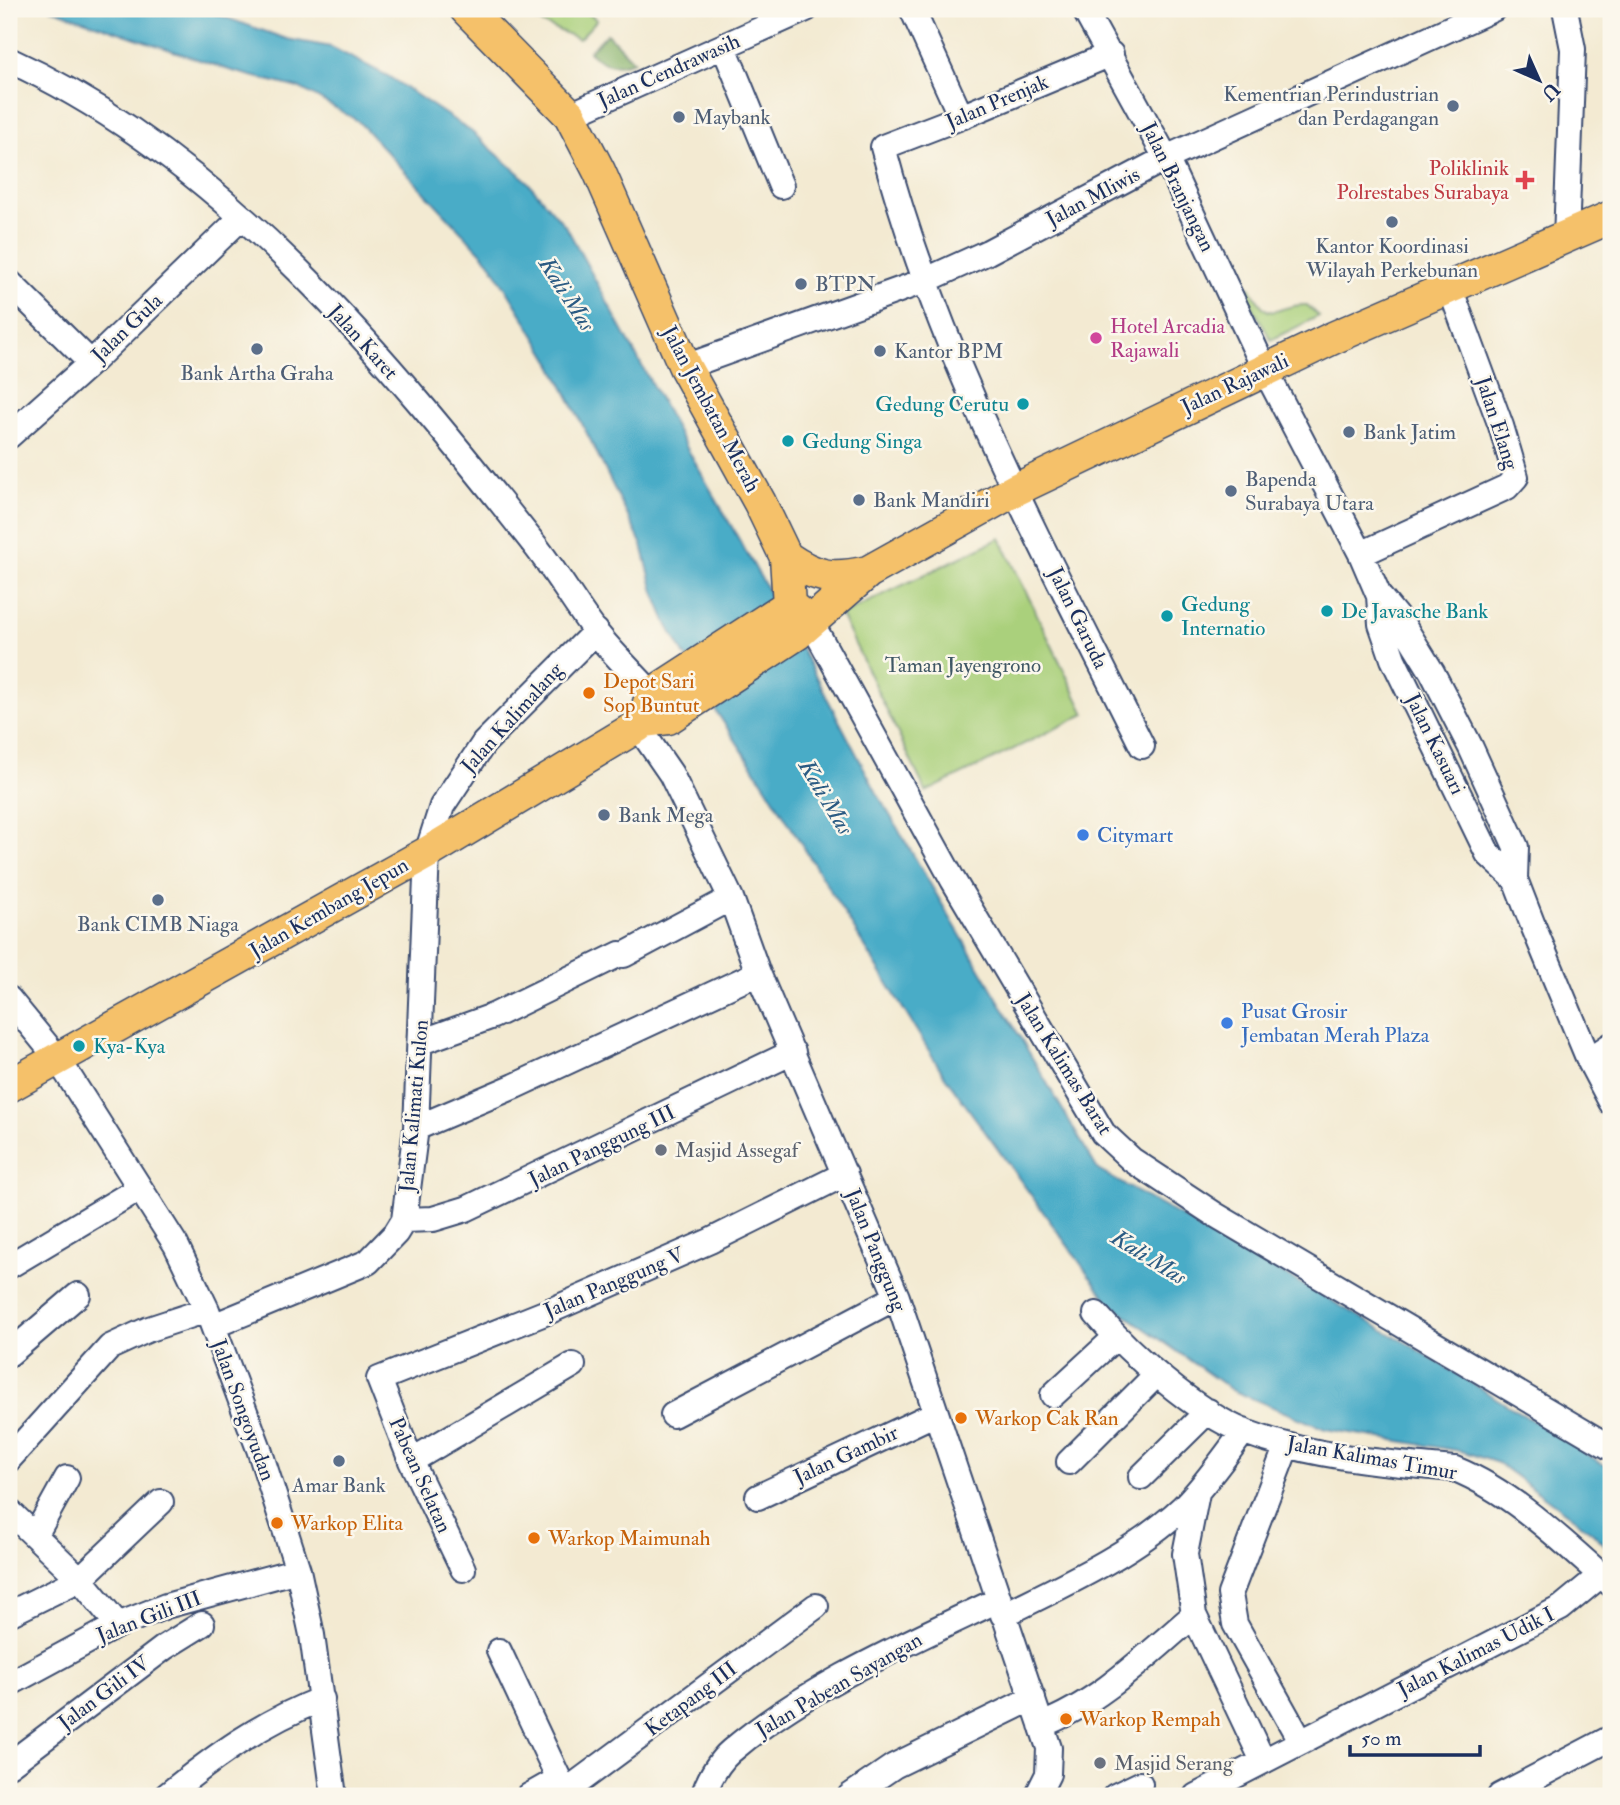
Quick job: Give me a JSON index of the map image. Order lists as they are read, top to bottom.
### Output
{
  "streets": {
    "main road": ["Jalan Rajawali", "Jalan Jembatan Merah", "Jalan Kembang Jepun"],
    "street": [
      "Jalan Cendrawasih",
      "Jalan Prenjak",
      "Jalan Branjangan",
      "Jalan Mliwis",
      "Jalan Gula",
      "Jalan Karet",
      "Jalan Elang",
      "Jalan Garuda",
      "Jalan Kalimalang",
      "Jalan Kasuari",
      "Jalan Kalimas Barat",
      "Jalan Kalimati Kulon",
      "Jalan Panggung III",
      "Jalan Panggung",
      "Jalan Panggung V",
      "Jalan Songoyudan",
      "Jalan Gambir",
      "Jalan Kalimas Timur",
      "Pabean Selatan",
      "Jalan Gili III",
      "Jalan Kalimas Udik I",
      "Jalan Pabean Sayangan",
      "Jalan Gili IV",
      "Ketapang III"
    ]
  },
  "crossings": [
    ["Jalan Cendrawasih", "Jalan Jembatan Merah"],
    ["Jalan Prenjak", "Jalan Branjangan"],
    ["Jalan Prenjak", "Jalan Garuda"],
    ["Jalan Branjangan", "Jalan Mliwis"],
    ["Jalan Branjangan", "Jalan Rajawali"],
    ["Jalan Branjangan", "Jalan Kasuari"],
    ["Jalan Mliwis", "Jalan Jembatan Merah"],
    ["Jalan Mliwis", "Jalan Garuda"],
    ["Jalan Gula", "Jalan Karet"],
    ["Jalan Karet", "Jalan Kalimalang"],
    ["Jalan Karet", "Jalan Kembang Jepun"],
    ["Jalan Karet", "Jalan Panggung"],
    ["Jalan Rajawali", "Jalan Jembatan Merah"],
    ["Jalan Rajawali", "Jalan Elang"],
    ["Jalan Rajawali", "Jalan Garuda"],
    ["Jalan Rajawali", "Jalan Kasuari"],
    ["Jalan Rajawali", "Jalan Kembang Jepun"],
    ["Jalan Rajawali", "Jalan Kalimas Barat"],
    ["Jalan Jembatan Merah", "Jalan Kembang Jepun"],
    ["Jalan Jembatan Merah", "Jalan Kalimas Barat"],
    ["Jalan Elang", "Jalan Kasuari"],
    ["Jalan Kalimalang", "Jalan Kembang Jepun"],
    ["Jalan Kalimalang", "Jalan Kalimati Kulon"],
    ["Jalan Kembang Jepun", "Jalan Kalimas Barat"],
    ["Jalan Kembang Jepun", "Jalan Kalimati Kulon"],
    ["Jalan Kembang Jepun", "Jalan Panggung"],
    ["Jalan Kembang Jepun", "Jalan Songoyudan"],
    ["Jalan Kalimati Kulon", "Jalan Panggung III"],
    ["Jalan Kalimati Kulon", "Jalan Songoyudan"],
    ["Jalan Panggung III", "Jalan Panggung"],
    ["Jalan Panggung", "Jalan Panggung V"],
    ["Jalan Panggung", "Jalan Gambir"],
    ["Jalan Panggung", "Jalan Pabean Sayangan"],
    ["Jalan Panggung V", "Pabean Selatan"],
    ["Jalan Songoyudan", "Jalan Gili III"],
    ["Jalan Kalimas Timur", "Jalan Kalimas Udik I"],
    ["Jalan Kalimas Timur", "Jalan Pabean Sayangan"]
  ],
  "water": ["Kali Mas"],
  "parks": ["Taman Jayengrono"],
  "places": {
    "other": [
      "Kementrian Perindustrian dan Perdagangan",
      "Maybank",
      "Kantor Koordinasi Wilayah Perkebunan",
      "BTPN",
      "Hotel Arcadia Rajawali",
      "Bank Artha Graha",
      "Kantor BPM",
      "Gedung Cerutu",
      "Bank Jatim",
      "Gedung Singa",
      "Bapenda Surabaya Utara",
      "Bank Mandiri",
      "De Javasche Bank",
      "Gedung Internatio",
      "Depot Sari Sop Buntut",
      "Bank Mega",
      "Citymart",
      "Bank CIMB Niaga",
      "Pusat Grosir Jembatan Merah Plaza",
      "Kya-Kya",
      "Masjid Assegaf",
      "Warkop Cak Ran",
      "Amar Bank",
      "Warkop Elita",
      "Warkop Maimunah",
      "Warkop Rempah",
      "Masjid Serang"
    ],
    "health": ["Poliklinik Polrestabes Surabaya"]
  },
  "scale_bar": "50 m",
  "north": "bottom right"
}
